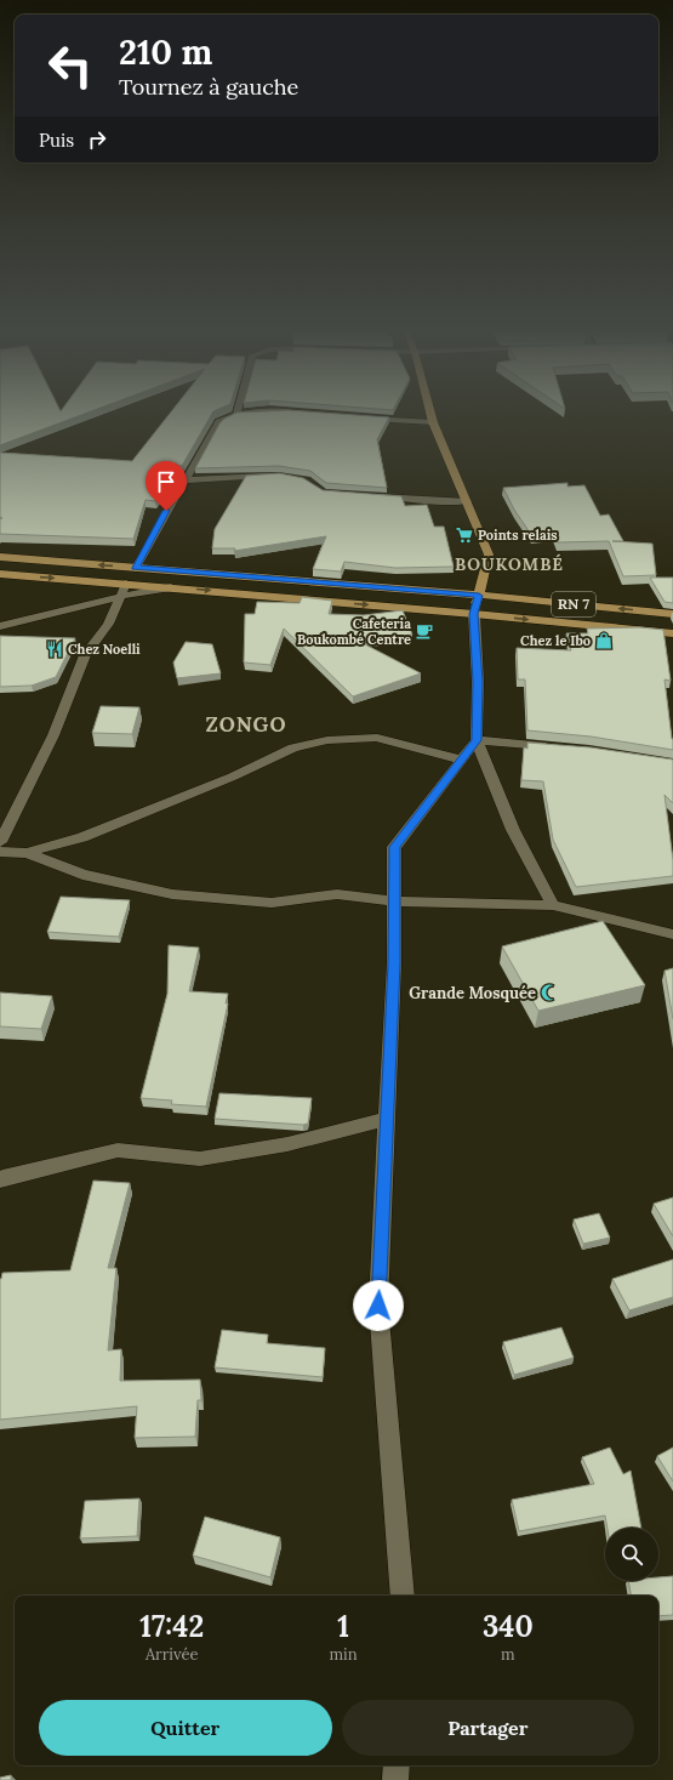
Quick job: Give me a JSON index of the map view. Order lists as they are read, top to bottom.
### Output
{
  "streets": {
    "main road": ["RN 7"]
  },
  "districts": ["BOUKOMBÉ", "ZONGO"],
  "places": {
    "supermarket": ["Points relais"],
    "cafe": ["Cafeteria Boukombé Centre"],
    "shop": ["Chez le Ibo"],
    "restaurant": ["Chez Noelli"],
    "mosque": ["Grande Mosquée"]
  },
  "page": {
    "turn": ["210 m", "Tournez à gauche"],
    "then": "Puis",
    "eta": [
      "17:42",
      "Arrivée",
      "1",
      "min",
      "340",
      "m"
    ],
    "buttons": ["Quitter", "Partager"]
  }
}
